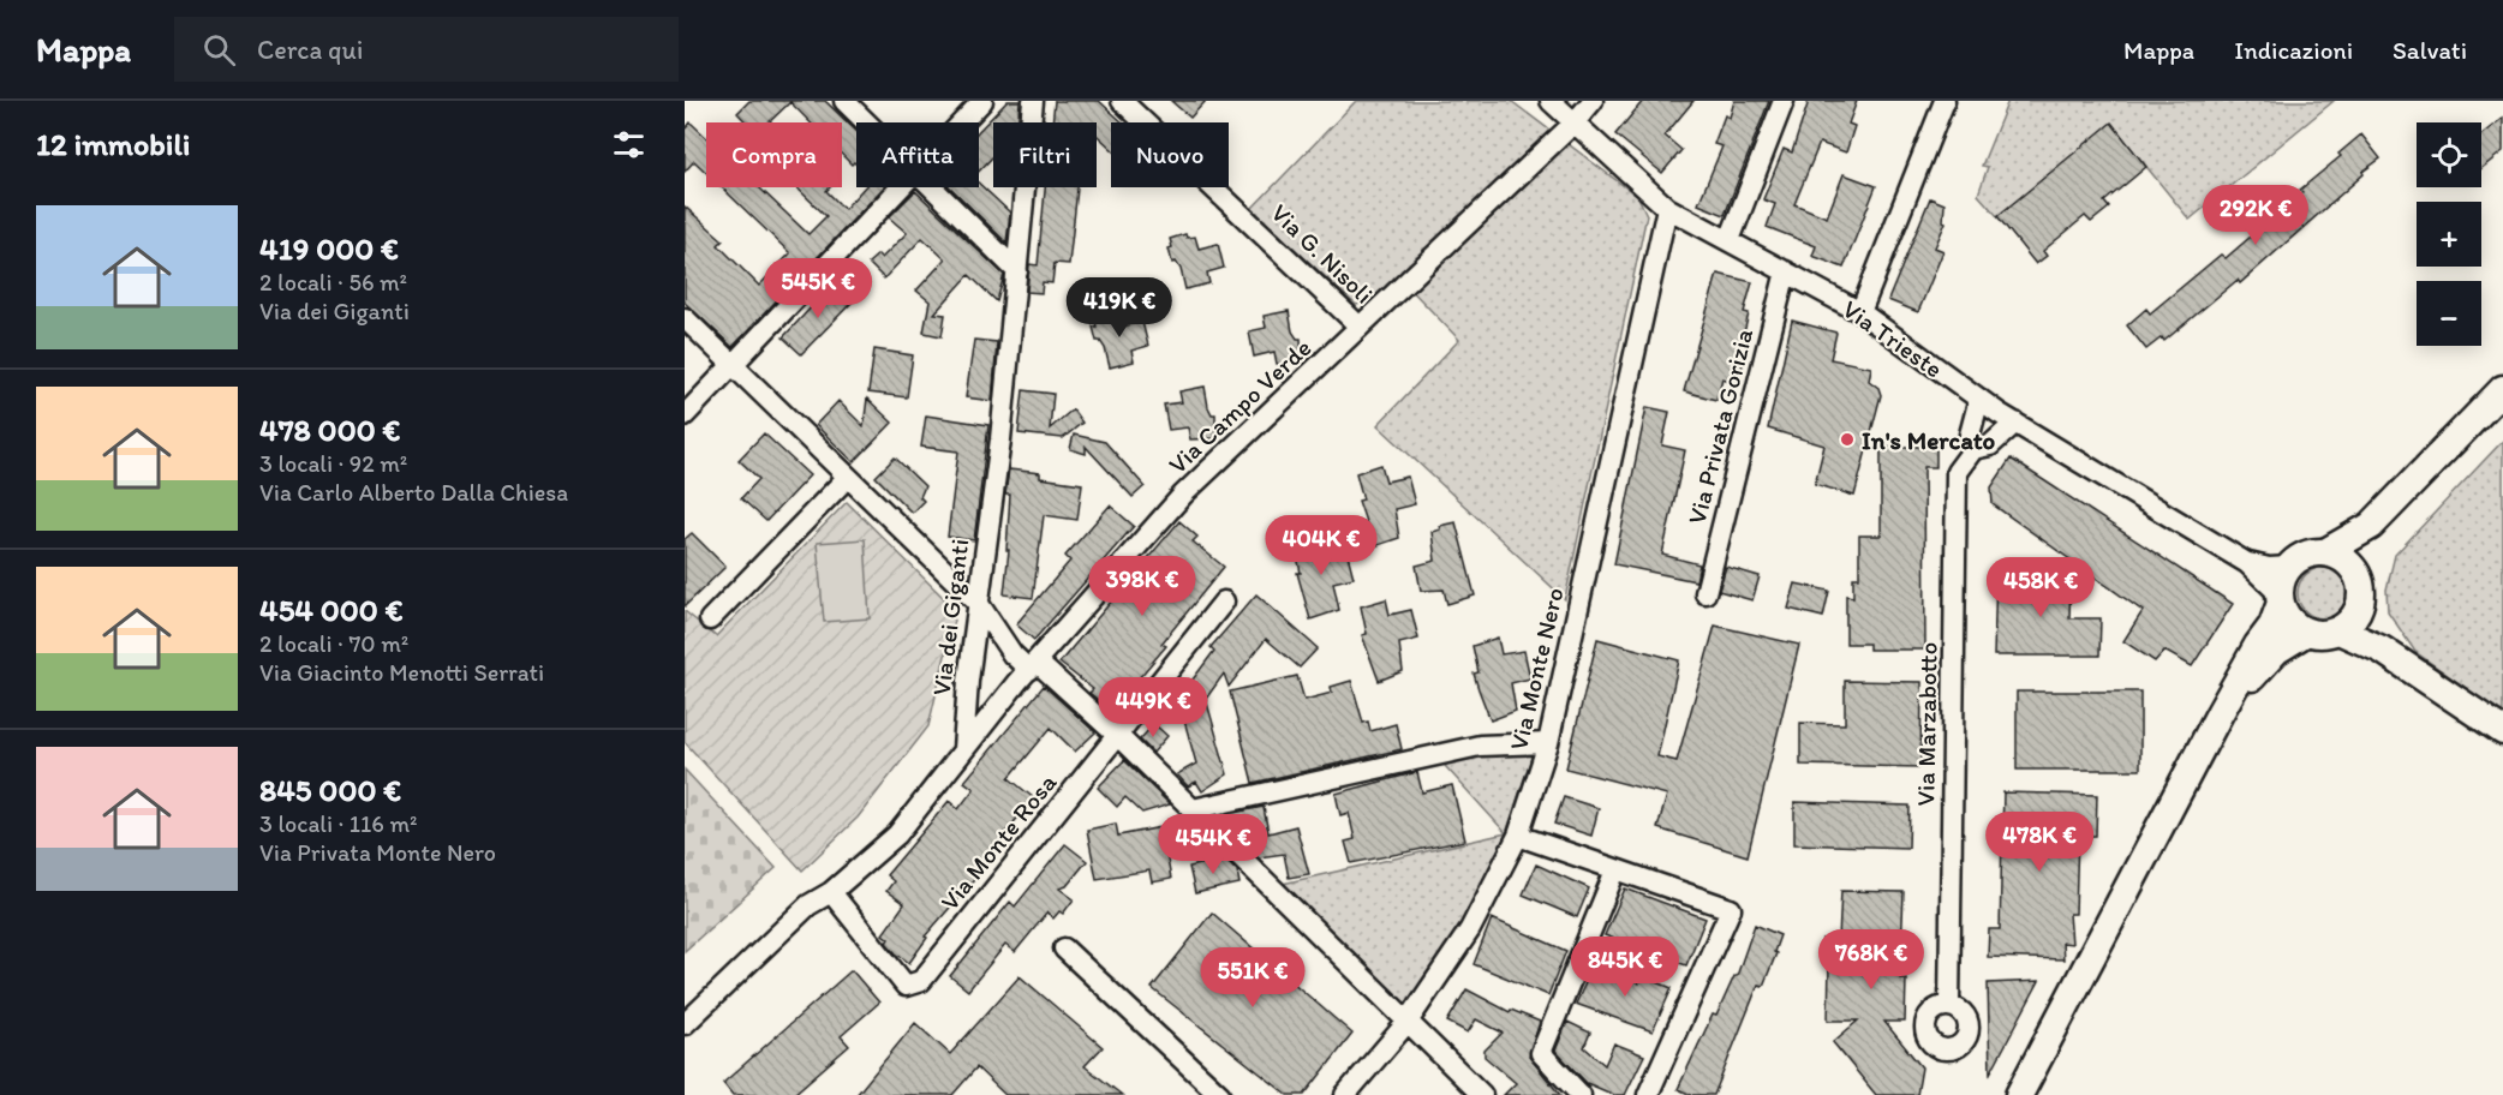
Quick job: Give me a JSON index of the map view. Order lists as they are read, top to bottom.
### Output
{
  "streets": {
    "street": [
      "Via G. Nisoli",
      "Via Trieste",
      "Via Campo Verde",
      "Via Privata Gorizia",
      "Via dei Giganti",
      "Via Monte Nero",
      "Via Marzabotto",
      "Via Monte Rosa"
    ]
  },
  "crossings": [
    ["Via G. Nisoli", "Via Campo Verde"],
    ["Via Trieste", "Via Campo Verde"],
    ["Via Trieste", "Via Privata Gorizia"],
    ["Via Trieste", "Via Monte Nero"],
    ["Via Campo Verde", "Via dei Giganti"]
  ],
  "places": ["In's Mercato"],
  "page": {
    "header": "Mappa",
    "search": "Cerca qui",
    "nav": ["Mappa", "Indicazioni", "Salvati"],
    "heading": "12 immobili",
    "map_buttons": ["+", "−"],
    "chip": [
      "Compra",
      "Affitta",
      "Filtri",
      "Nuovo"
    ],
    "price": [
      "292K €",
      "545K €",
      "419K €",
      "404K €",
      "398K €",
      "458K €",
      "449K €",
      "478K €",
      "454K €",
      "768K €",
      "845K €",
      "551K €"
    ],
    "list": [
      {
        "name": "419 000 €",
        "note": "2 locali · 56 m² · Via dei Giganti"
      },
      {
        "name": "478 000 €",
        "note": "3 locali · 92 m² · Via Carlo Alberto Dalla Chiesa"
      },
      {
        "name": "454 000 €",
        "note": "2 locali · 70 m² · Via Giacinto Menotti Serrati"
      },
      {
        "name": "845 000 €",
        "note": "3 locali · 116 m² · Via Privata Monte Nero"
      }
    ]
  }
}
